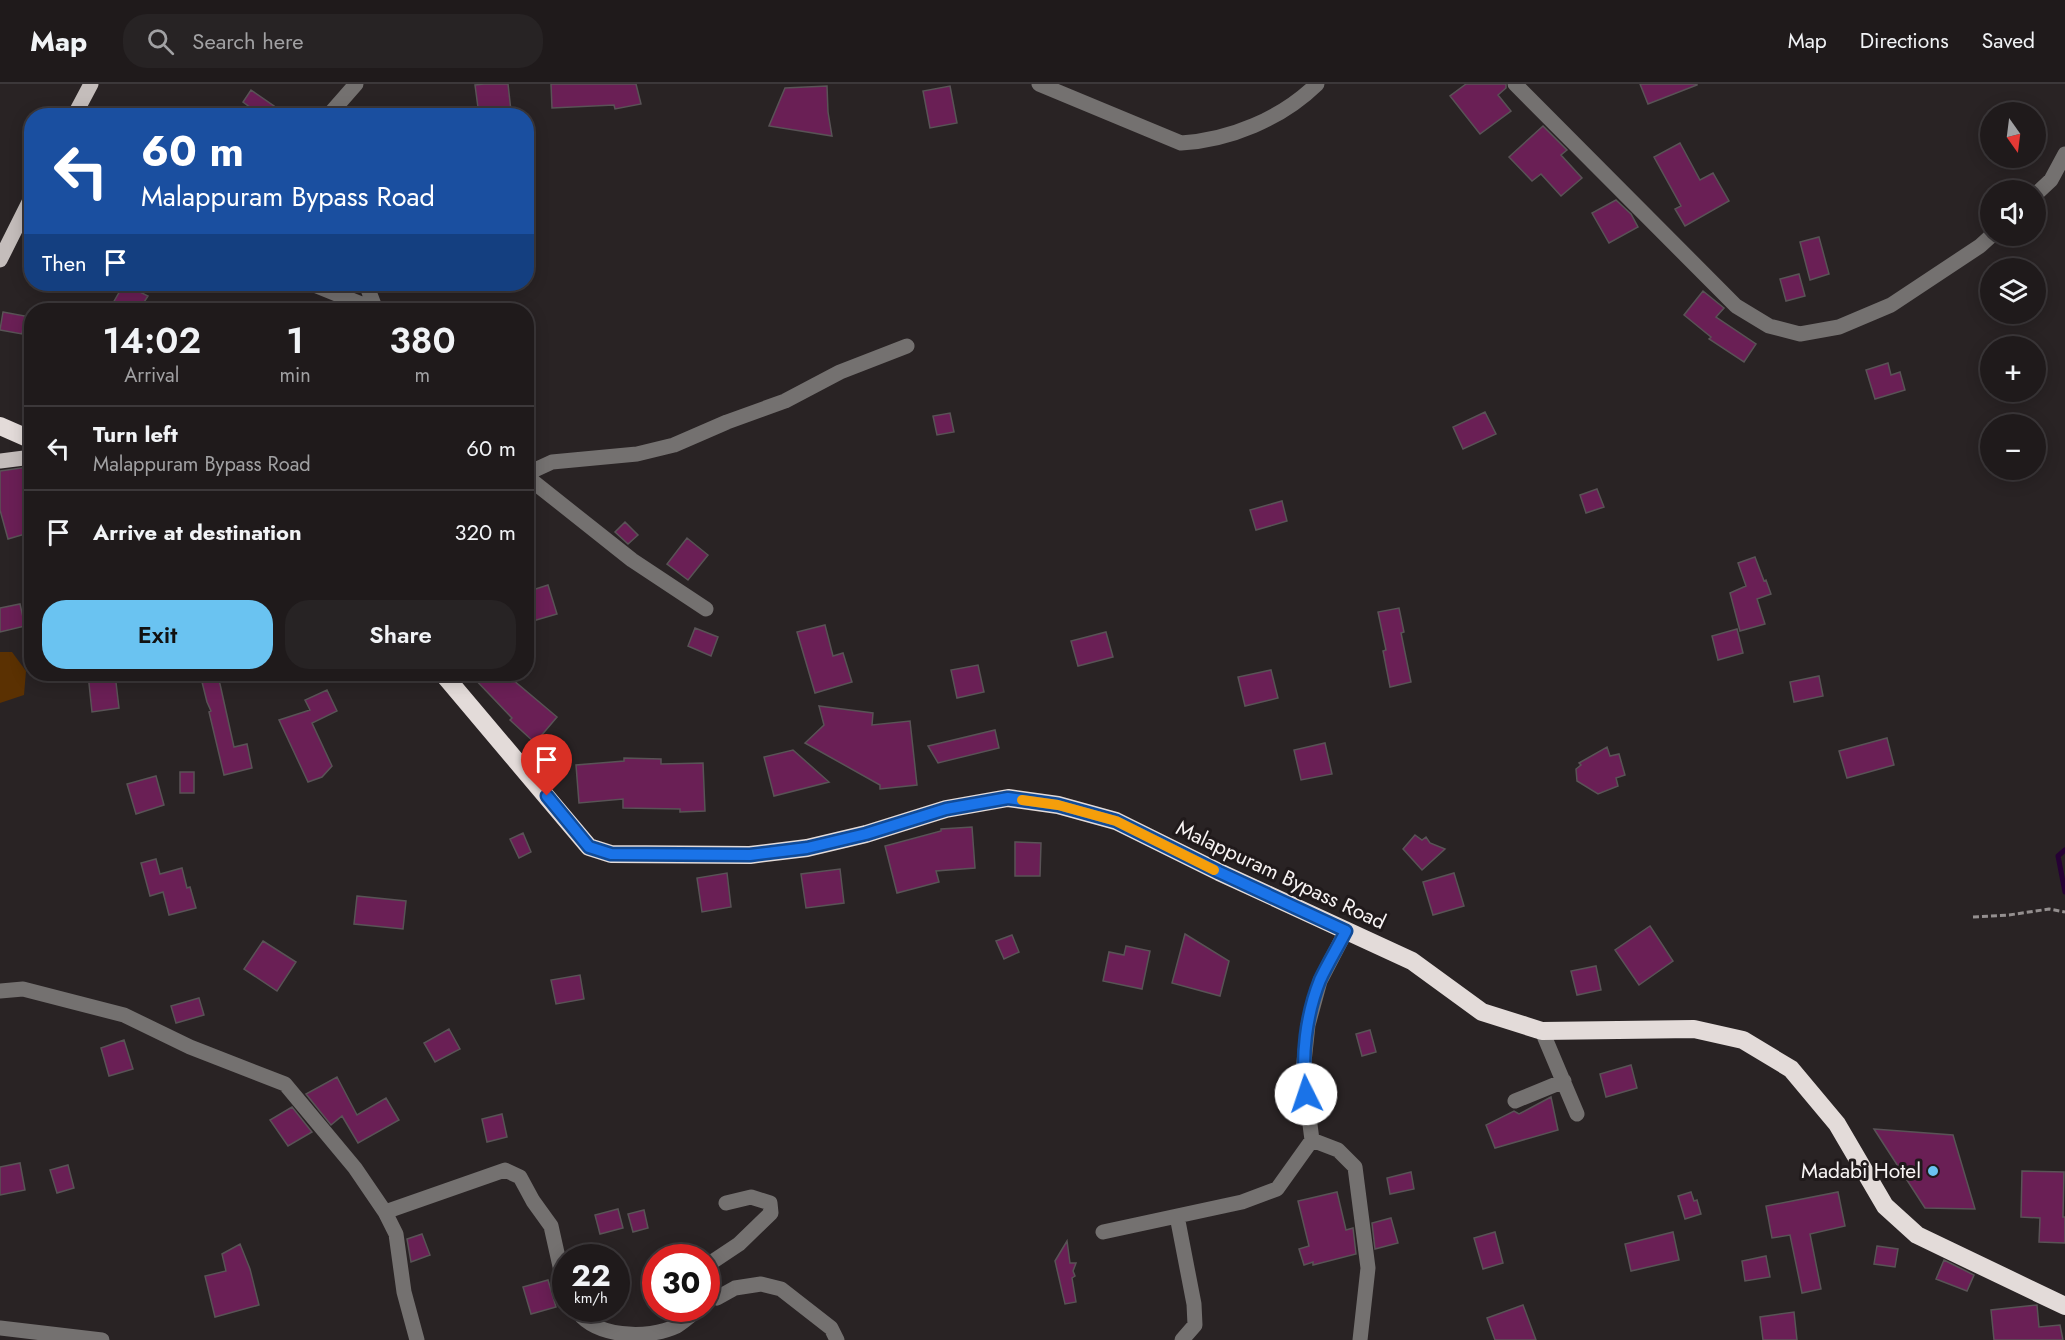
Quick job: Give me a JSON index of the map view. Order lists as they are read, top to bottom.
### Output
{
  "streets": {
    "highway": ["Malappuram Bypass Road"]
  },
  "places": ["Madabi Hotel"],
  "north": "bottom",
  "page": {
    "header": "Map",
    "search": "Search here",
    "nav": ["Map", "Directions", "Saved"],
    "map_buttons": ["+", "−"],
    "turn": ["60 m", "Malappuram Bypass Road"],
    "then": "Then",
    "eta": [
      "14:02",
      "Arrival",
      "1",
      "min",
      "380",
      "m"
    ],
    "list": [
      {
        "name": "Turn left",
        "note": "Malappuram Bypass Road",
        "value": "60 m"
      },
      {
        "name": "Arrive at destination",
        "value": "320 m"
      }
    ],
    "buttons": ["Exit", "Share"],
    "speed": "22 km/h",
    "limit": "30"
  }
}
